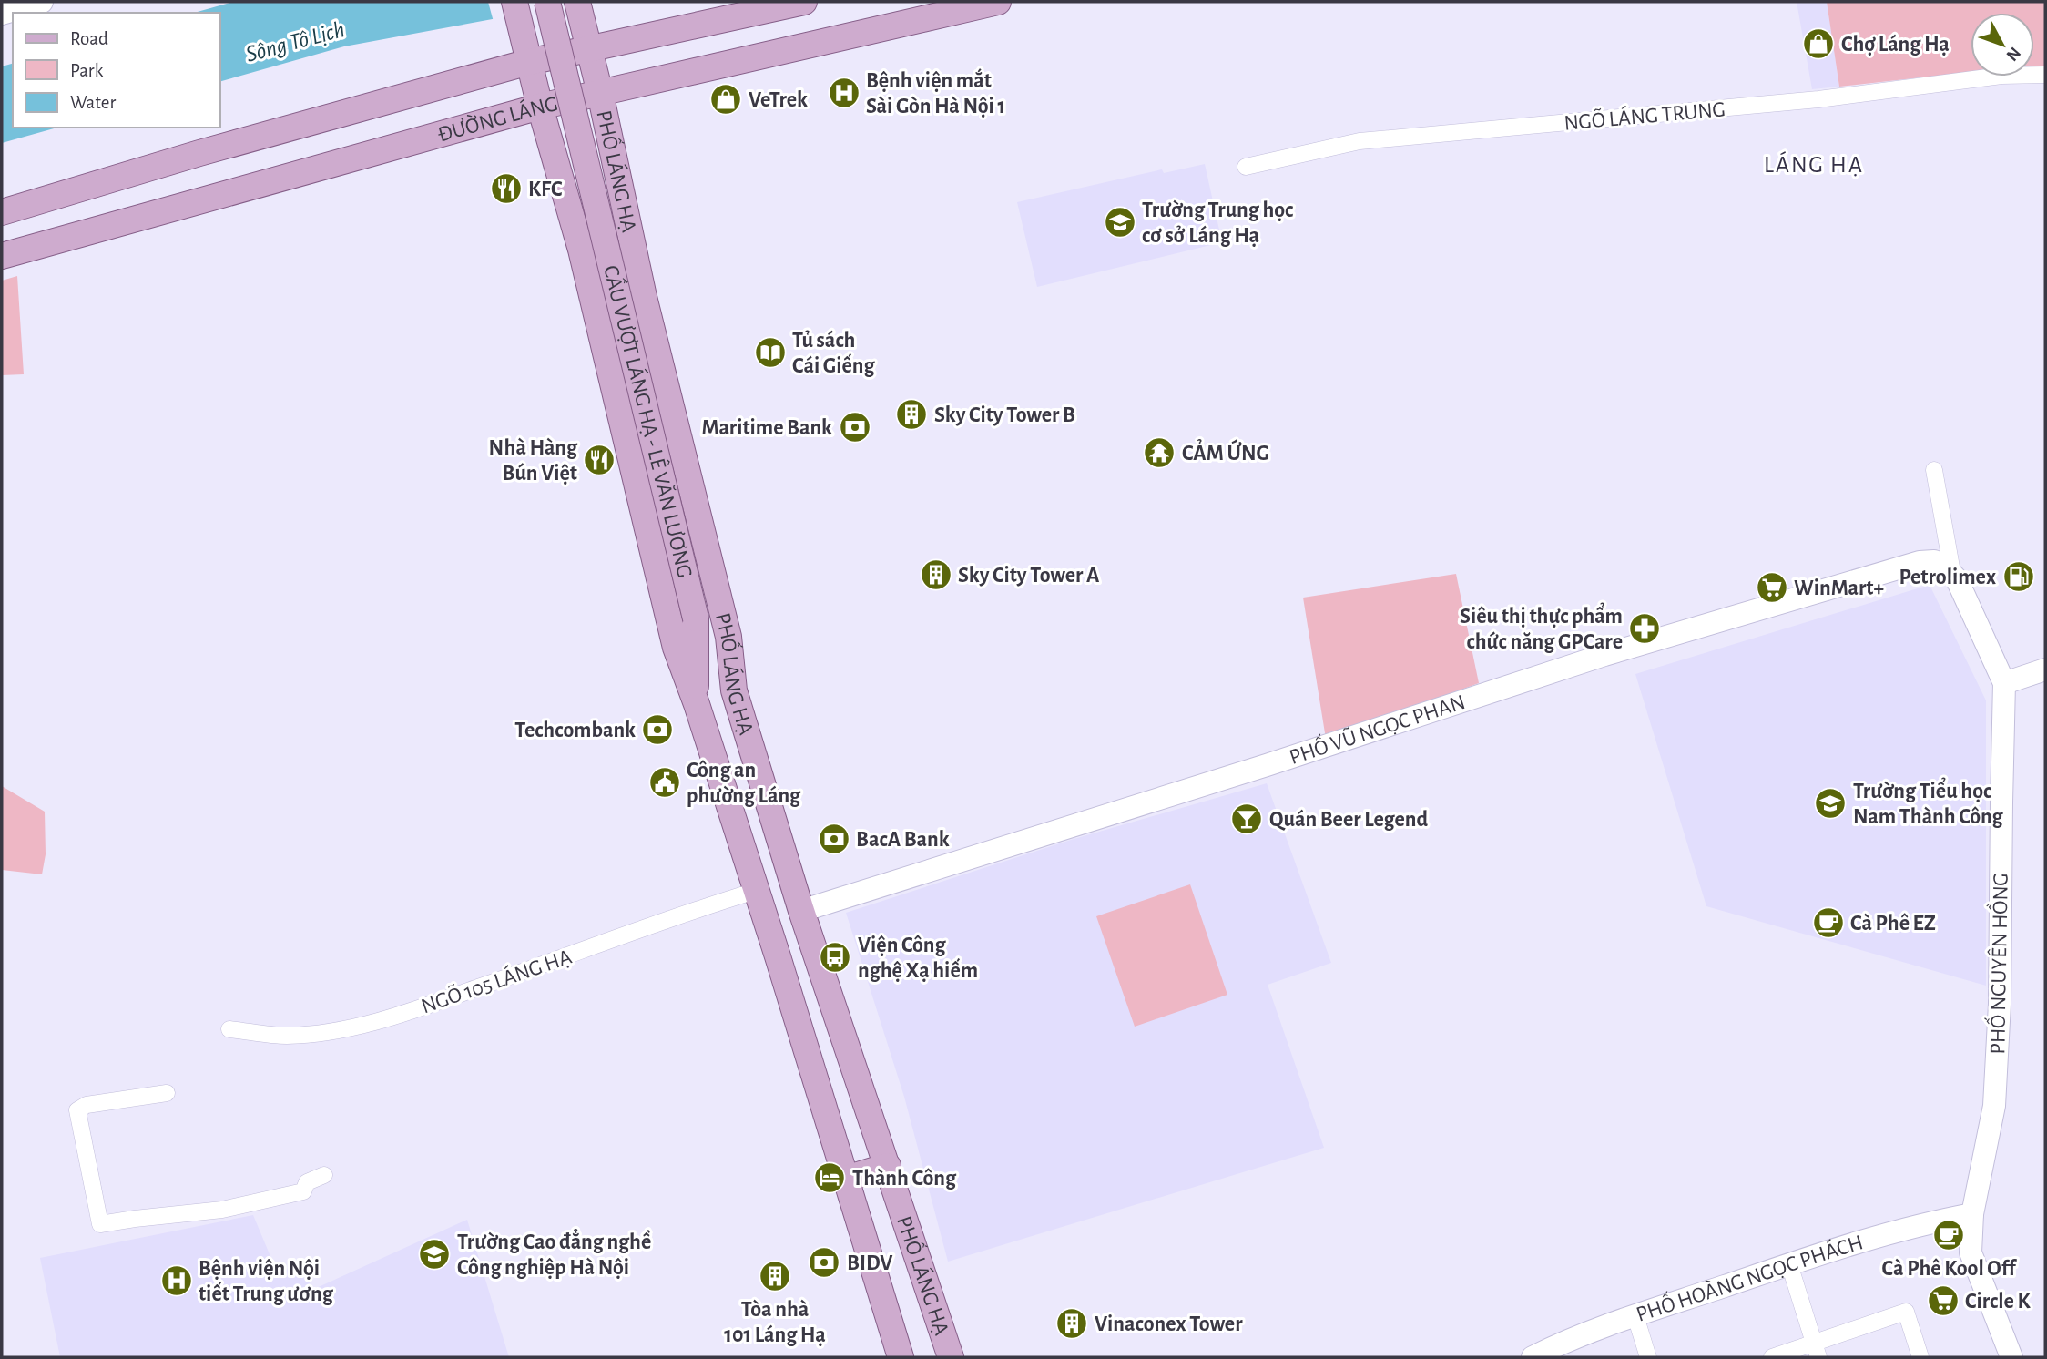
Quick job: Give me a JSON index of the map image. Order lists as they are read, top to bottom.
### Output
{
  "streets": {
    "main road": ["ĐƯỜNG LÁNG", "PHỐ LÁNG HẠ", "CẦU VƯỢT LÁNG HẠ - LÊ VĂN LƯƠNG"],
    "street": [
      "NGÕ LÁNG TRUNG",
      "PHỐ VŨ NGỌC PHAN",
      "PHỐ NGUYÊN HỒNG",
      "NGÕ 105 LÁNG HẠ",
      "PHỐ HOÀNG NGỌC PHÁCH"
    ]
  },
  "crossings": [
    ["ĐƯỜNG LÁNG", "PHỐ LÁNG HẠ"],
    ["PHỐ LÁNG HẠ", "CẦU VƯỢT LÁNG HẠ - LÊ VĂN LƯƠNG"],
    ["PHỐ LÁNG HẠ", "PHỐ VŨ NGỌC PHAN"],
    ["PHỐ LÁNG HẠ", "NGÕ 105 LÁNG HẠ"],
    ["PHỐ VŨ NGỌC PHAN", "PHỐ NGUYÊN HỒNG"],
    ["PHỐ NGUYÊN HỒNG", "PHỐ HOÀNG NGỌC PHÁCH"]
  ],
  "districts": ["LÁNG HẠ"],
  "water": ["Sông Tô Lịch"],
  "places": {
    "shop": ["Chợ Láng Hạ", "VeTrek"],
    "hospital": ["Bệnh viện mắt Sài Gòn Hà Nội 1", "Bệnh viện Nội tiết Trung ương"],
    "restaurant": ["KFC", "Nhà Hàng Bún Việt"],
    "school or university": ["Trường Trung học cơ sở Láng Hạ", "Trường Tiểu học Nam Thành Công", "Trường Cao đẳng nghề Công nghiệp Hà Nội"],
    "library": ["Tủ sách Cái Giếng"],
    "building": [
      "Sky City Tower B",
      "Sky City Tower A",
      "Tòa nhà 101 Láng Hạ",
      "Vinaconex Tower"
    ],
    "bank": [
      "Maritime Bank",
      "Techcombank",
      "BacA Bank",
      "BIDV"
    ],
    "temple": ["CẢM ỨNG"],
    "fuel station": ["Petrolimex"],
    "supermarket": ["WinMart+", "Circle K"],
    "pharmacy": ["Siêu thị thực phẩm chức năng GPCare"],
    "public building": ["Công an phường Láng"],
    "bar": ["Quán Beer Legend"],
    "cafe": ["Cà Phê EZ", "Cà Phê Kool Off"],
    "bus stop": ["Viện Công nghệ Xạ hiếm"],
    "hotel": ["Thành Công"]
  },
  "legend": ["Road", "Park", "Water"],
  "north": "bottom right"
}
